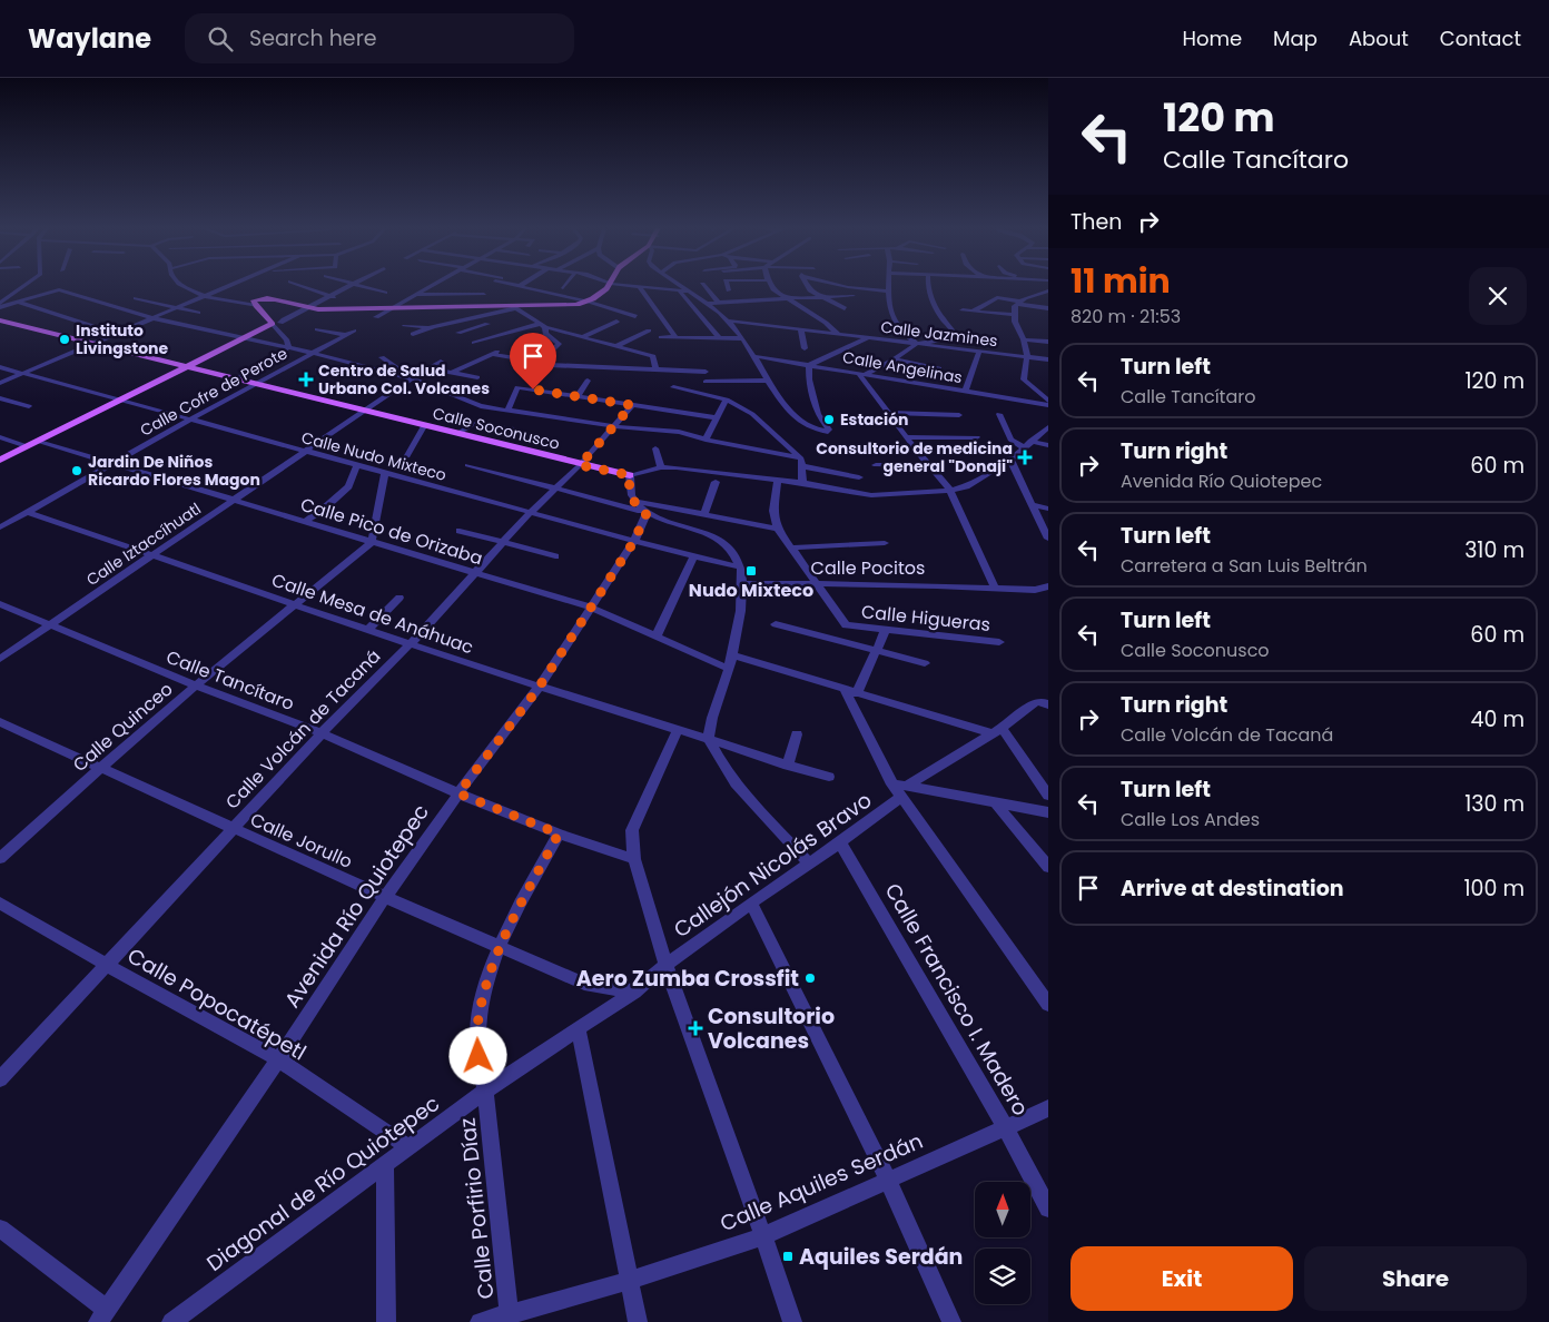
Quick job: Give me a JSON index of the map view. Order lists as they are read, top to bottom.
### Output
{
  "streets": {
    "main road": ["Calle Soconusco"],
    "street": [
      "Calle Jazmines",
      "Calle Angelinas",
      "Calle Cofre de Perote",
      "Calle Nudo Mixteco",
      "Calle Pico de Orizaba",
      "Calle Iztaccíhuatl",
      "Calle Pocitos",
      "Calle Mesa de Anáhuac",
      "Calle Higueras",
      "Calle Tancítaro",
      "Calle Quinceo",
      "Calle Volcán de Tacaná",
      "Calle Jorullo",
      "Callejón Nicolás Bravo",
      "Avenida Río Quiotepec",
      "Calle Francisco I. Madero",
      "Calle Popocatépetl",
      "Calle Aquiles Serdán",
      "Diagonal de Río Quiotepec",
      "Calle Porfirio Díaz"
    ]
  },
  "crossings": [
    ["Calle Cofre de Perote", "Calle Soconusco"],
    ["Calle Cofre de Perote", "Calle Nudo Mixteco"],
    ["Calle Cofre de Perote", "Calle Pico de Orizaba"],
    ["Calle Cofre de Perote", "Calle Mesa de Anáhuac"],
    ["Calle Soconusco", "Calle Iztaccíhuatl"],
    ["Calle Soconusco", "Calle Volcán de Tacaná"],
    ["Calle Nudo Mixteco", "Calle Iztaccíhuatl"],
    ["Calle Nudo Mixteco", "Calle Volcán de Tacaná"],
    ["Calle Nudo Mixteco", "Avenida Río Quiotepec"],
    ["Calle Pico de Orizaba", "Calle Iztaccíhuatl"],
    ["Calle Pico de Orizaba", "Calle Quinceo"],
    ["Calle Pico de Orizaba", "Calle Volcán de Tacaná"],
    ["Calle Pico de Orizaba", "Avenida Río Quiotepec"],
    ["Calle Iztaccíhuatl", "Calle Mesa de Anáhuac"],
    ["Calle Iztaccíhuatl", "Calle Tancítaro"],
    ["Calle Pocitos", "Calle Higueras"],
    ["Calle Mesa de Anáhuac", "Calle Quinceo"],
    ["Calle Mesa de Anáhuac", "Calle Volcán de Tacaná"],
    ["Calle Mesa de Anáhuac", "Avenida Río Quiotepec"],
    ["Calle Tancítaro", "Calle Quinceo"],
    ["Calle Tancítaro", "Calle Volcán de Tacaná"],
    ["Calle Tancítaro", "Avenida Río Quiotepec"],
    ["Calle Tancítaro", "Calle Porfirio Díaz"],
    ["Calle Quinceo", "Calle Jorullo"],
    ["Calle Volcán de Tacaná", "Calle Jorullo"],
    ["Calle Volcán de Tacaná", "Calle Popocatépetl"],
    ["Calle Jorullo", "Avenida Río Quiotepec"],
    ["Calle Jorullo", "Diagonal de Río Quiotepec"],
    ["Calle Jorullo", "Calle Porfirio Díaz"],
    ["Callejón Nicolás Bravo", "Calle Francisco I. Madero"],
    ["Callejón Nicolás Bravo", "Diagonal de Río Quiotepec"],
    ["Avenida Río Quiotepec", "Calle Popocatépetl"],
    ["Calle Francisco I. Madero", "Calle Aquiles Serdán"],
    ["Calle Popocatépetl", "Diagonal de Río Quiotepec"],
    ["Calle Aquiles Serdán", "Calle Porfirio Díaz"],
    ["Diagonal de Río Quiotepec", "Calle Porfirio Díaz"]
  ],
  "places": {
    "other": [
      "Instituto Livingstone",
      "Estación",
      "Jardin De Niños Ricardo Flores Magon",
      "Aero Zumba Crossfit"
    ],
    "health": ["Centro de Salud Urbano Col. Volcanes", "Consultorio de medicina general \"Donaji\"", "Consultorio Volcanes"],
    "transit": ["Nudo Mixteco", "Aquiles Serdán"]
  },
  "north": "top",
  "page": {
    "header": "Waylane",
    "search": "Search here",
    "nav": [
      "Home",
      "Map",
      "About",
      "Contact"
    ],
    "turn": ["120 m", "Calle Tancítaro"],
    "then": "Then",
    "heading": ["11 min", "820 m · 21:53"],
    "list": [
      {
        "name": "Turn left",
        "note": "Calle Tancítaro",
        "value": "120 m"
      },
      {
        "name": "Turn right",
        "note": "Avenida Río Quiotepec",
        "value": "60 m"
      },
      {
        "name": "Turn left",
        "note": "Carretera a San Luis Beltrán",
        "value": "310 m"
      },
      {
        "name": "Turn left",
        "note": "Calle Soconusco",
        "value": "60 m"
      },
      {
        "name": "Turn right",
        "note": "Calle Volcán de Tacaná",
        "value": "40 m"
      },
      {
        "name": "Turn left",
        "note": "Calle Los Andes",
        "value": "130 m"
      },
      {
        "name": "Arrive at destination",
        "value": "100 m"
      }
    ],
    "buttons": ["Exit", "Share"]
  }
}
